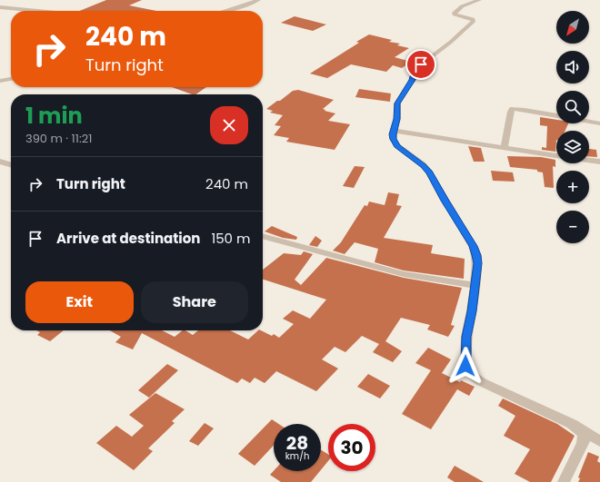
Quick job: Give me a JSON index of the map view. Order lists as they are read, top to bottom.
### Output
{
  "north": "bottom left",
  "page": {
    "map_buttons": ["+", "−"],
    "turn": ["240 m", "Turn right"],
    "heading": ["1 min", "390 m · 11:21"],
    "list": [
      {
        "name": "Turn right",
        "value": "240 m"
      },
      {
        "name": "Arrive at destination",
        "value": "150 m"
      }
    ],
    "buttons": ["Exit", "Share"],
    "speed": "28 km/h",
    "limit": "30"
  }
}
